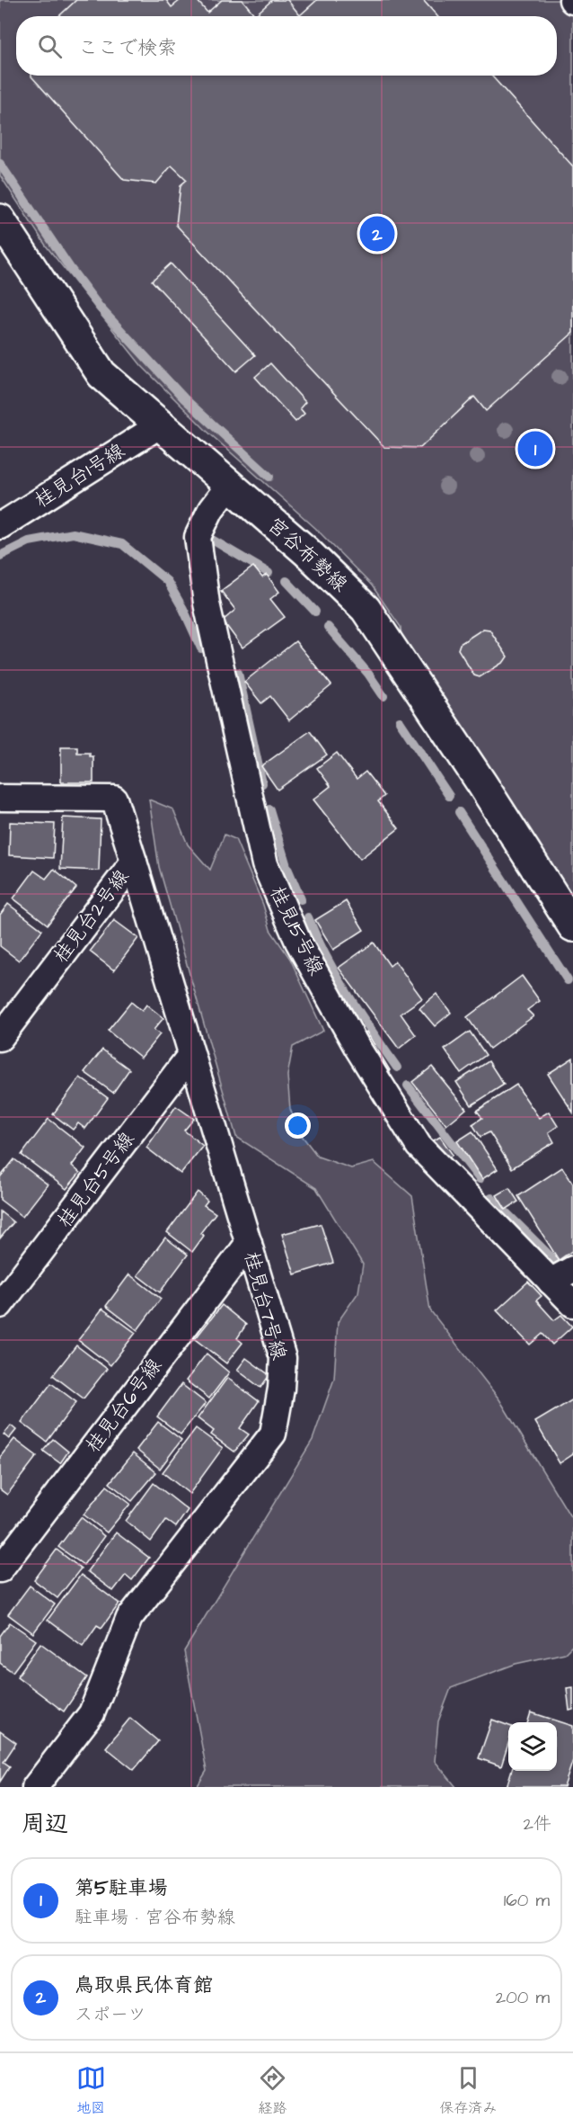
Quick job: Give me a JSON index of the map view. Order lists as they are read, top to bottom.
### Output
{
  "streets": {
    "street": [
      "桂見台1号線",
      "宮谷布勢線",
      "桂見台2号線",
      "桂見15号線",
      "桂見台5号線",
      "桂見台7号線",
      "桂見台6号線"
    ]
  },
  "crossings": [
    ["桂見台1号線", "宮谷布勢線"],
    ["宮谷布勢線", "桂見15号線"],
    ["桂見台2号線", "桂見台7号線"],
    ["桂見台5号線", "桂見台7号線"],
    ["桂見台7号線", "桂見台6号線"]
  ],
  "page": {
    "search": "ここで検索",
    "pins": ["2", "1"],
    "heading": ["周辺", "2件"],
    "list": [
      {
        "mark": "1",
        "name": "第5駐車場",
        "note": "駐車場 · 宮谷布勢線",
        "value": "160 m"
      },
      {
        "mark": "2",
        "name": "鳥取県民体育館",
        "note": "スポーツ",
        "value": "200 m"
      }
    ],
    "nav": ["地図", "経路", "保存済み"]
  }
}
